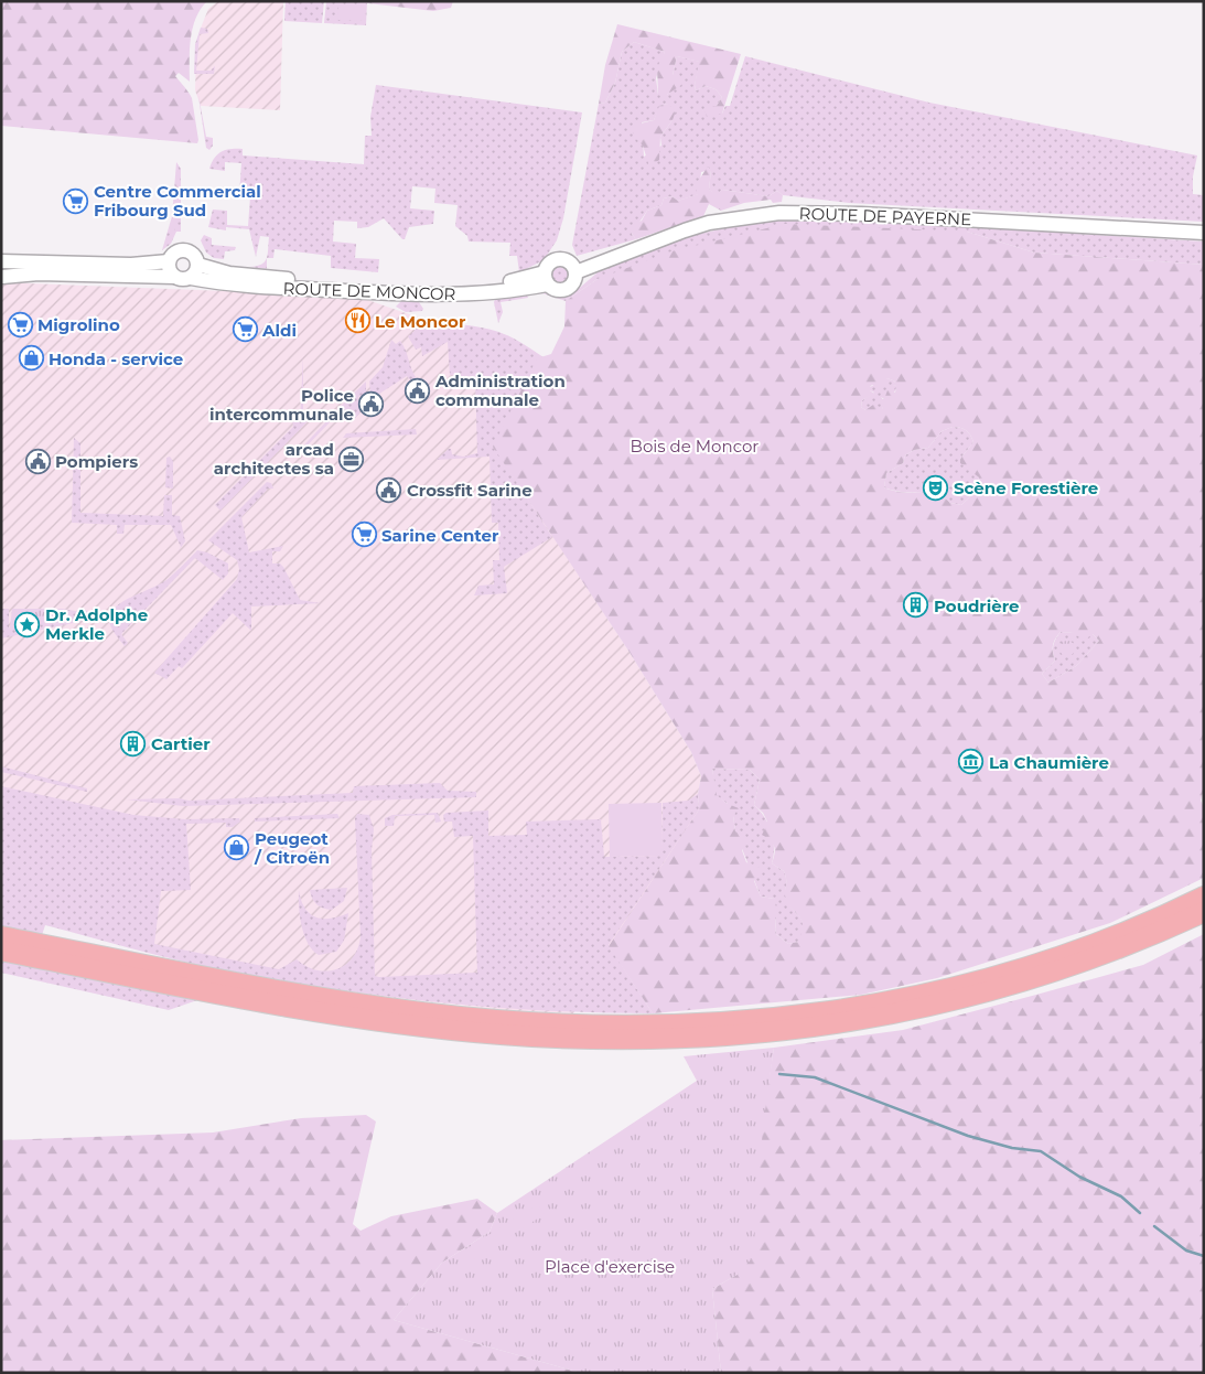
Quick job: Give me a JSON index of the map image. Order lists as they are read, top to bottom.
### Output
{
  "streets": {
    "main road": ["ROUTE DE PAYERNE", "ROUTE DE MONCOR"]
  },
  "crossings": [
    ["ROUTE DE PAYERNE", "ROUTE DE MONCOR"]
  ],
  "parks": ["Bois de Moncor", "Place d'exercise"],
  "places": {
    "supermarket": [
      "Centre Commercial Fribourg Sud",
      "Migrolino",
      "Aldi",
      "Sarine Center"
    ],
    "restaurant": ["Le Moncor"],
    "shop": ["Honda - service", "Peugeot / Citroën"],
    "public building": [
      "Administration communale",
      "Police intercommunale",
      "Pompiers",
      "Crossfit Sarine"
    ],
    "office": ["arcad architectes sa"],
    "theatre": ["Scène Forestière"],
    "building": ["Poudrière", "Cartier"],
    "place": ["Dr. Adolphe Merkle"],
    "museum": ["La Chaumière"]
  }
}
